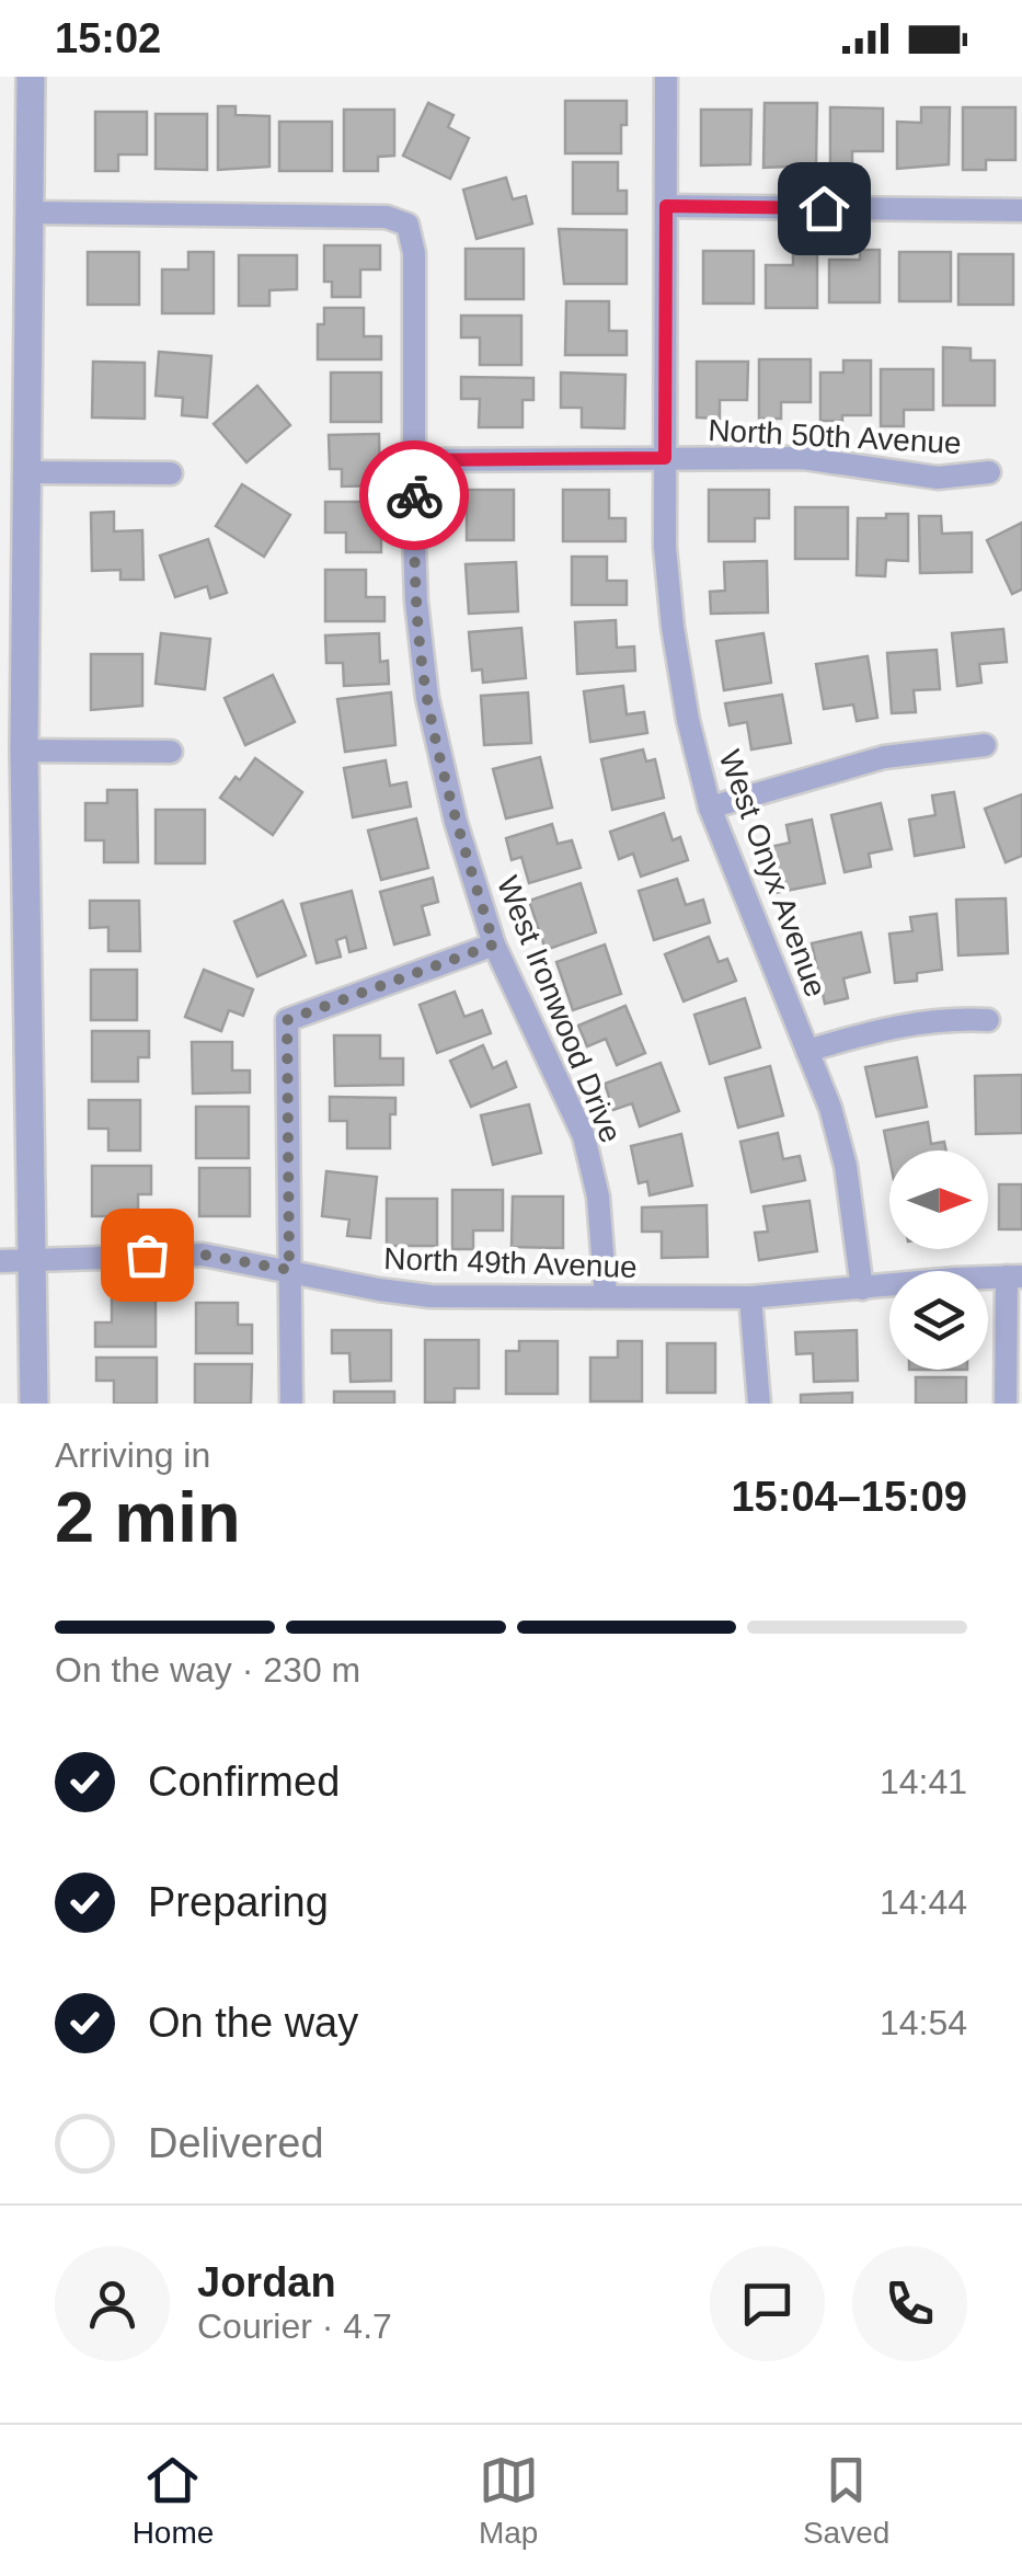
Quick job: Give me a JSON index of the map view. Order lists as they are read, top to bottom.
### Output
{
  "streets": {
    "street": [
      "North 50th Avenue",
      "West Onyx Avenue",
      "West Ironwood Drive",
      "North 49th Avenue"
    ]
  },
  "crossings": [
    ["North 50th Avenue", "West Onyx Avenue"],
    ["North 50th Avenue", "West Ironwood Drive"],
    ["West Onyx Avenue", "North 49th Avenue"],
    ["West Ironwood Drive", "North 49th Avenue"]
  ],
  "north": "right",
  "page": {
    "status": "15:02",
    "heading": ["2 min", "Arriving in", "15:04–15:09"],
    "panel": ["Jordan", "Courier · 4.7"],
    "bar": "On the way · 230 m",
    "list": [
      ["Confirmed", "14:41"],
      ["Preparing", "14:44"],
      ["On the way", "14:54"],
      "Delivered"
    ],
    "tabs": ["Home", "Map", "Saved"]
  }
}
